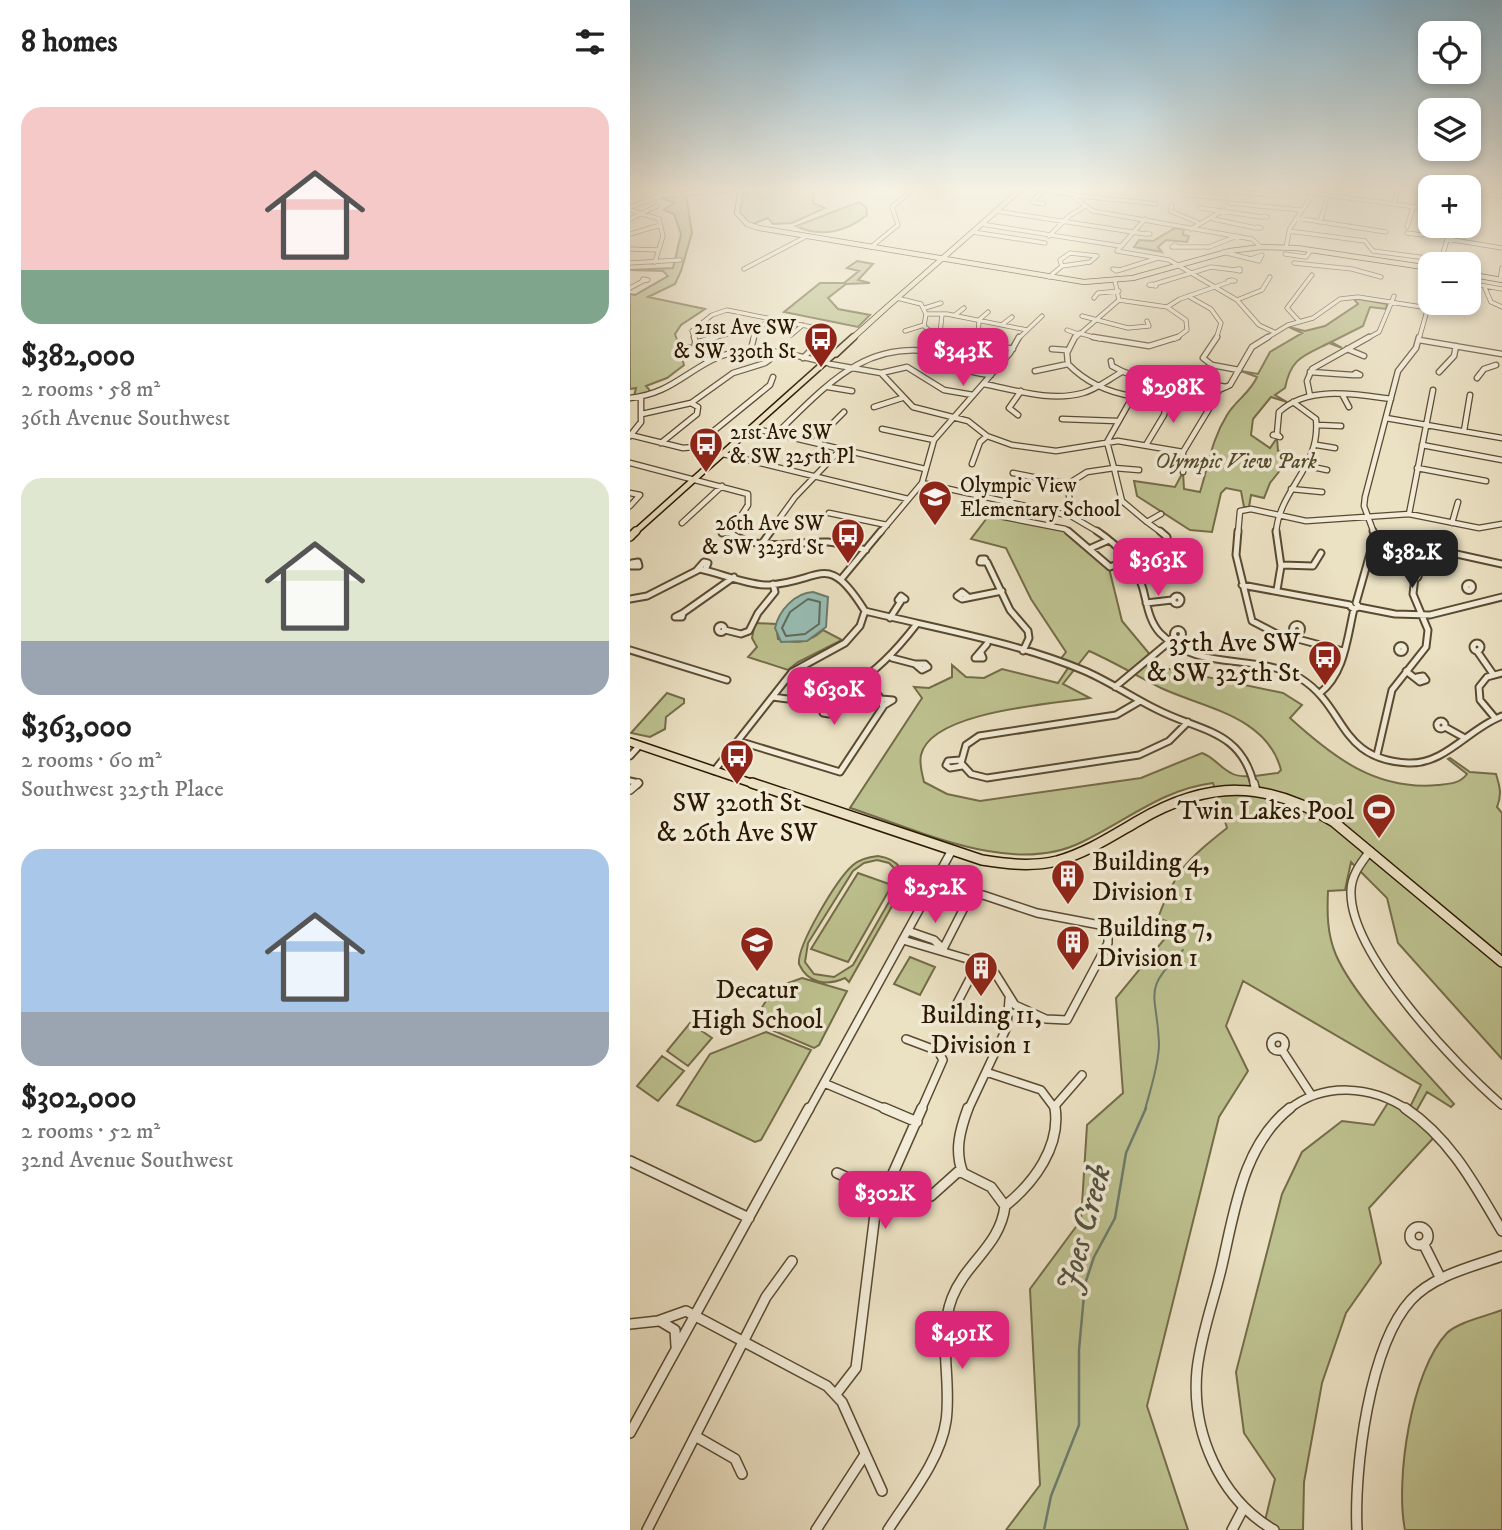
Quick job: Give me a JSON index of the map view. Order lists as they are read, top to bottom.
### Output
{
  "water": ["Joes Creek"],
  "parks": ["Olympic View Park"],
  "places": {
    "bus stop": [
      "21st Ave SW & SW 330th St",
      "21st Ave SW & SW 325th Pl",
      "26th Ave SW & SW 323rd St",
      "35th Ave SW & SW 325th St",
      "SW 320th St & 26th Ave SW"
    ],
    "school or university": ["Olympic View Elementary School", "Decatur High School"],
    "sports": ["Twin Lakes Pool"],
    "building": ["Building 4, Division 1", "Building 7, Division 1", "Building 11, Division 1"]
  },
  "page": {
    "heading": "8 homes",
    "map_buttons": ["+", "−"],
    "list": [
      {
        "name": "$382,000",
        "note": "2 rooms · 58 m² · 36th Avenue Southwest"
      },
      {
        "name": "$363,000",
        "note": "2 rooms · 60 m² · Southwest 325th Place"
      },
      {
        "name": "$302,000",
        "note": "2 rooms · 52 m² · 32nd Avenue Southwest"
      }
    ],
    "price": [
      "$343K",
      "$298K",
      "$382K",
      "$363K",
      "$630K",
      "$252K",
      "$302K",
      "$491K"
    ]
  }
}
